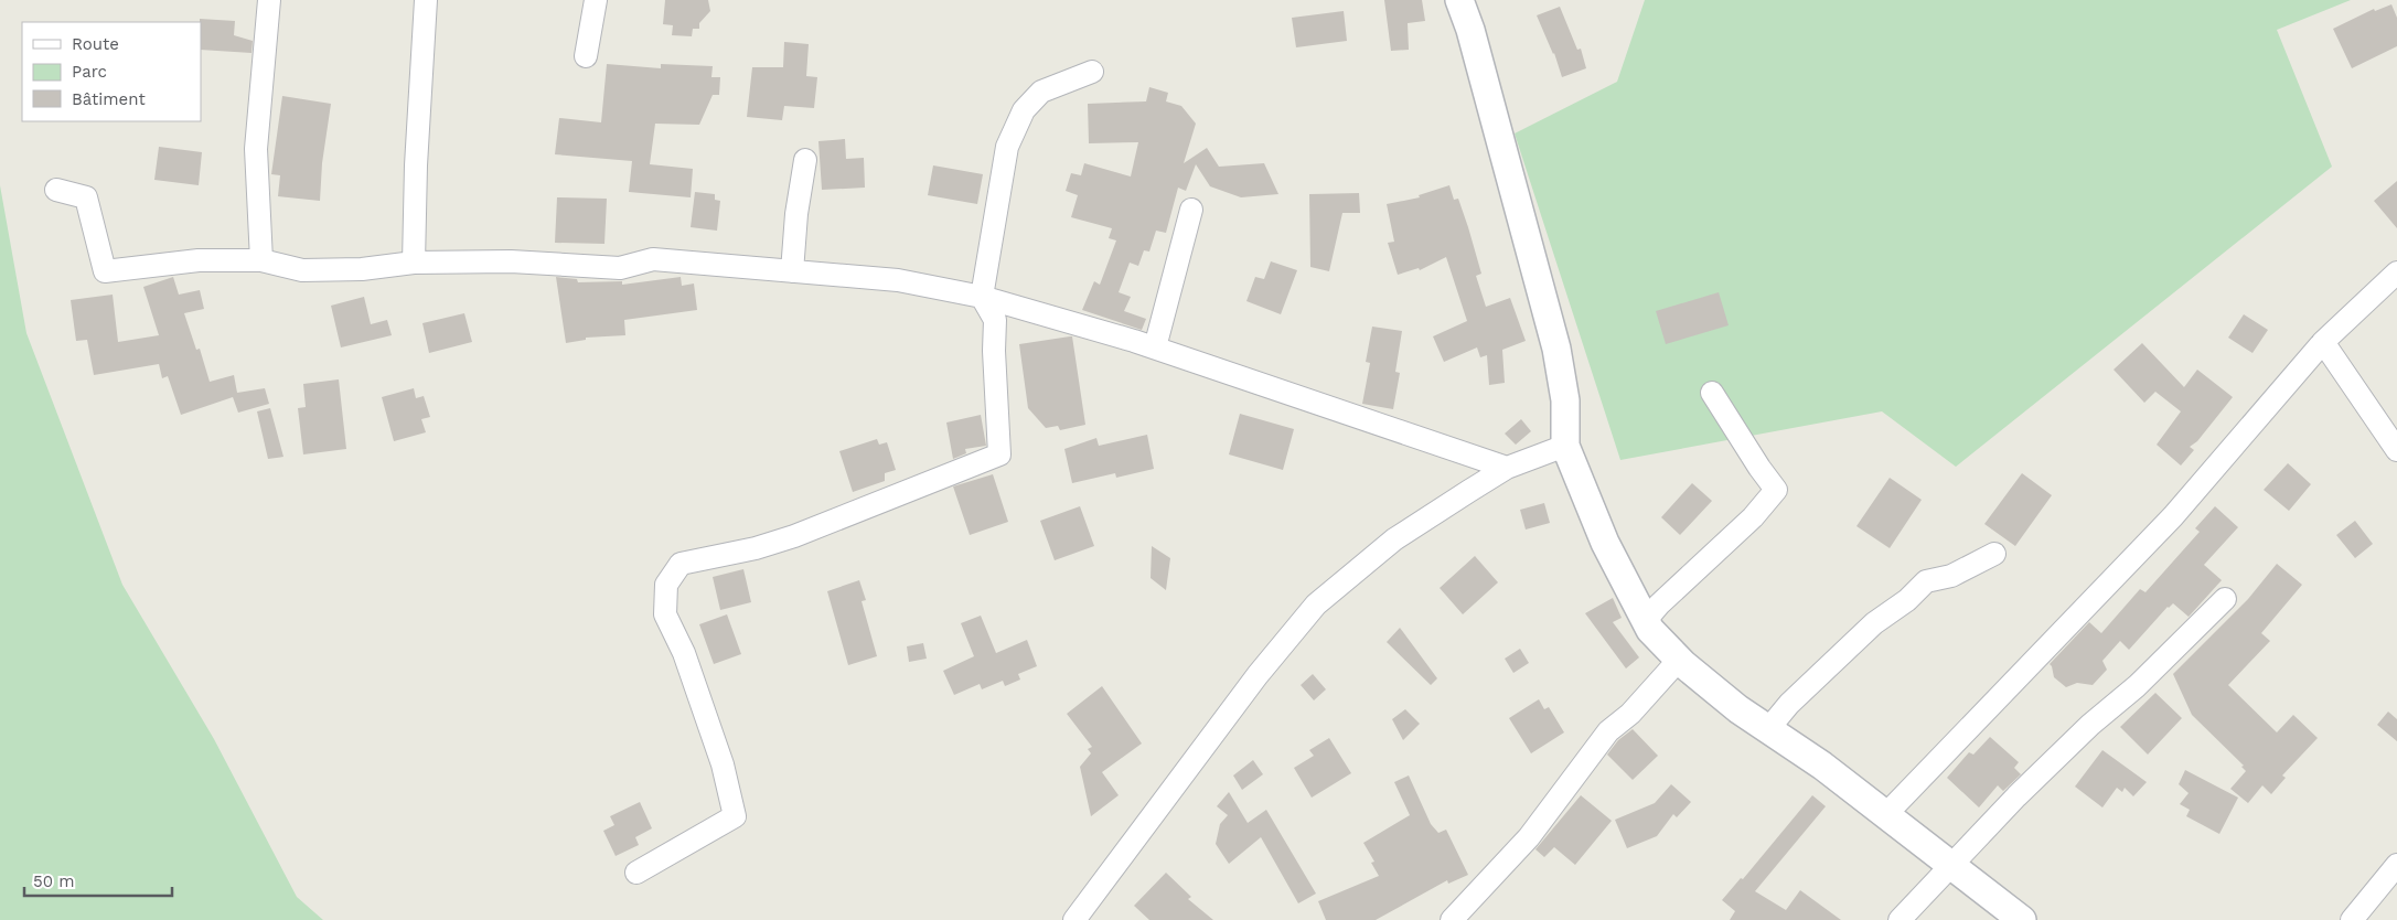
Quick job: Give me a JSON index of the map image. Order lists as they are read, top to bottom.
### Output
{
  "legend": ["Route", "Parc", "Bâtiment"],
  "scale_bar": "50 m"
}
